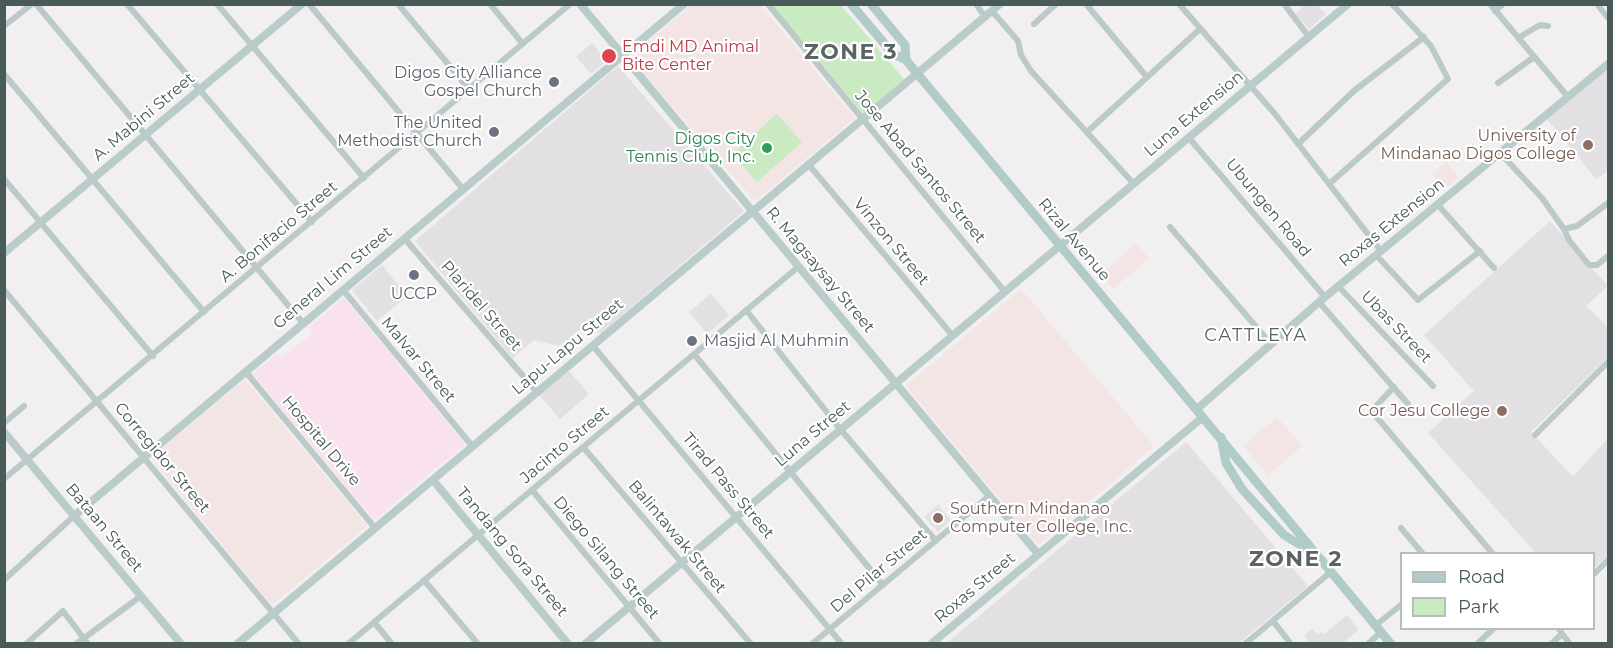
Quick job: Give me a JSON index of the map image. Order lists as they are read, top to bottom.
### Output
{
  "streets": {
    "main road": ["Rizal Avenue"],
    "street": [
      "Luna Extension",
      "A. Mabini Street",
      "Jose Abad Santos Street",
      "Ubungen Road",
      "Roxas Extension",
      "A. Bonifacio Street",
      "Vinzon Street",
      "R. Magsaysay Street",
      "General Lim Street",
      "Plaridel Street",
      "Ubas Street",
      "Lapu-Lapu Street",
      "Malvar Street",
      "Luna Street",
      "Hospital Drive",
      "Jacinto Street",
      "Corregidor Street",
      "Tirad Pass Street",
      "Bataan Street",
      "Balintawak Street",
      "Tandang Sora Street",
      "Diego Silang Street",
      "Del Pilar Street",
      "Roxas Street"
    ]
  },
  "crossings": [
    ["Luna Extension", "Ubungen Road"],
    ["Luna Extension", "Rizal Avenue"],
    ["Luna Extension", "Luna Street"],
    ["Jose Abad Santos Street", "Lapu-Lapu Street"],
    ["Jose Abad Santos Street", "Luna Street"],
    ["Ubungen Road", "Roxas Extension"],
    ["Roxas Extension", "Rizal Avenue"],
    ["Roxas Extension", "Ubas Street"],
    ["A. Bonifacio Street", "Corregidor Street"],
    ["A. Bonifacio Street", "Bataan Street"],
    ["Rizal Avenue", "Lapu-Lapu Street"],
    ["Rizal Avenue", "Luna Street"],
    ["Rizal Avenue", "Roxas Street"],
    ["Vinzon Street", "Lapu-Lapu Street"],
    ["Vinzon Street", "Luna Street"],
    ["R. Magsaysay Street", "General Lim Street"],
    ["R. Magsaysay Street", "Lapu-Lapu Street"],
    ["R. Magsaysay Street", "Luna Street"],
    ["R. Magsaysay Street", "Jacinto Street"],
    ["R. Magsaysay Street", "Del Pilar Street"],
    ["R. Magsaysay Street", "Roxas Street"],
    ["General Lim Street", "Plaridel Street"],
    ["General Lim Street", "Malvar Street"],
    ["General Lim Street", "Hospital Drive"],
    ["General Lim Street", "Corregidor Street"],
    ["General Lim Street", "Bataan Street"],
    ["Plaridel Street", "Lapu-Lapu Street"],
    ["Lapu-Lapu Street", "Malvar Street"],
    ["Lapu-Lapu Street", "Hospital Drive"],
    ["Lapu-Lapu Street", "Corregidor Street"],
    ["Lapu-Lapu Street", "Tirad Pass Street"],
    ["Lapu-Lapu Street", "Tandang Sora Street"],
    ["Luna Street", "Tirad Pass Street"],
    ["Luna Street", "Balintawak Street"],
    ["Luna Street", "Diego Silang Street"],
    ["Jacinto Street", "Tirad Pass Street"],
    ["Jacinto Street", "Balintawak Street"],
    ["Jacinto Street", "Tandang Sora Street"],
    ["Jacinto Street", "Diego Silang Street"],
    ["Tirad Pass Street", "Del Pilar Street"]
  ],
  "districts": ["ZONE 3", "CATTLEYA", "ZONE 2"],
  "places": [
    "Emdi MD Animal Bite Center",
    "Digos City Alliance Gospel Church",
    "The United Methodist Church",
    "University of Mindanao Digos College",
    "Digos City Tennis Club, Inc.",
    "UCCP",
    "Masjid Al Muhmin",
    "Cor Jesu College",
    "Southern Mindanao Computer College, Inc."
  ],
  "legend": ["Road", "Park"]
}
